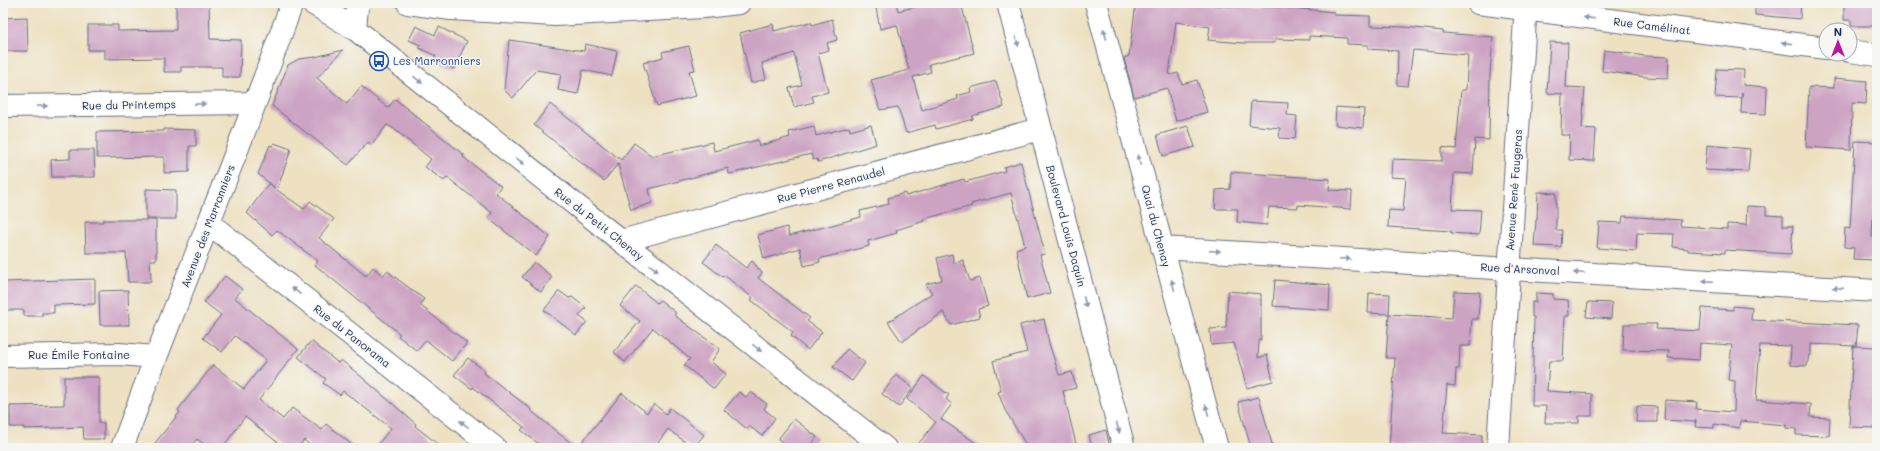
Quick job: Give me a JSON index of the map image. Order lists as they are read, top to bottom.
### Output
{
  "streets": {
    "street": [
      "Rue Camélinat",
      "Rue du Printemps",
      "Rue Pierre Renaudel",
      "Avenue René Faugeras",
      "Rue du Petit Chenay",
      "Avenue des Marronniers",
      "Boulevard Louis Daquin",
      "Quai du Chenay",
      "Rue d'Arsonval",
      "Rue du Panorama",
      "Rue Émile Fontaine"
    ]
  },
  "crossings": [
    ["Rue Camélinat", "Avenue René Faugeras"],
    ["Rue du Printemps", "Avenue des Marronniers"],
    ["Rue Pierre Renaudel", "Rue du Petit Chenay"],
    ["Rue Pierre Renaudel", "Boulevard Louis Daquin"],
    ["Avenue René Faugeras", "Rue d'Arsonval"],
    ["Avenue des Marronniers", "Rue du Panorama"],
    ["Avenue des Marronniers", "Rue Émile Fontaine"],
    ["Quai du Chenay", "Rue d'Arsonval"]
  ],
  "one_way": [
    "Rue Camélinat",
    "Rue du Printemps",
    "Rue du Petit Chenay",
    "Boulevard Louis Daquin",
    "Quai du Chenay",
    "Rue du Panorama"
  ],
  "places": {
    "bus stop": ["Les Marronniers"]
  },
  "north": "top"
}
